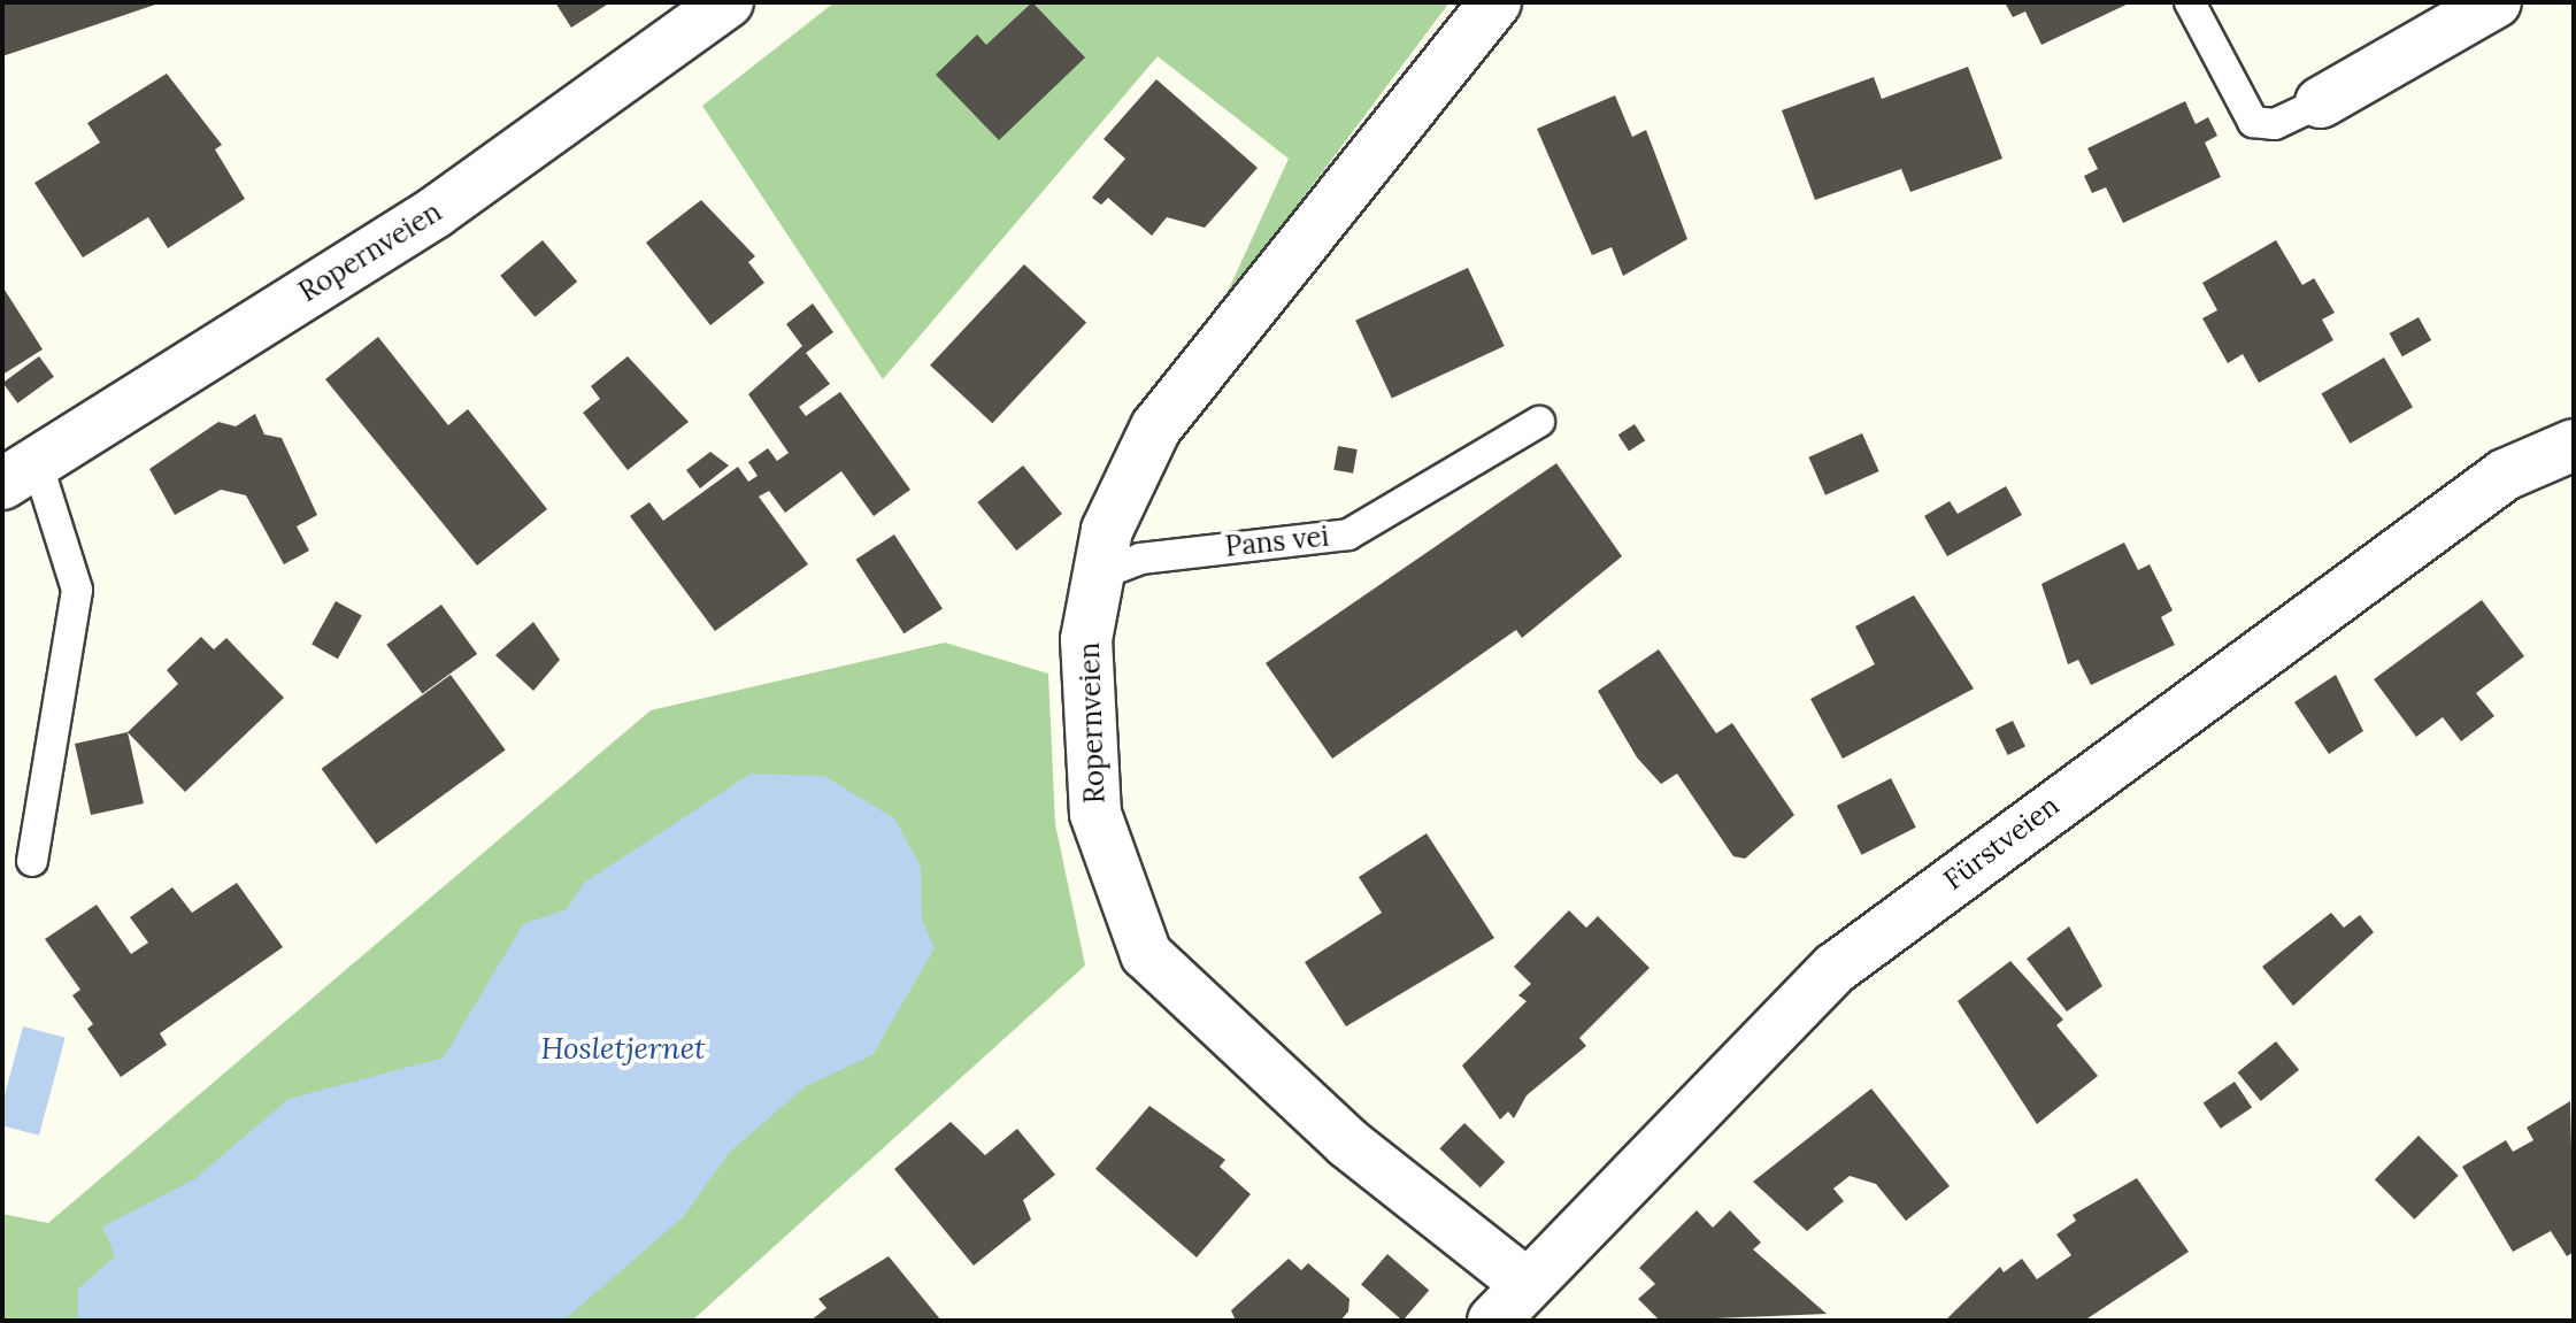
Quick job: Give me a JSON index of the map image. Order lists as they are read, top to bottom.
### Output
{
  "streets": {
    "street": ["Ropernveien", "Fürstveien"],
    "lane": ["Pans vei"]
  },
  "crossings": [
    ["Ropernveien", "Pans vei"],
    ["Ropernveien", "Fürstveien"]
  ],
  "water": ["Hosletjernet"]
}
